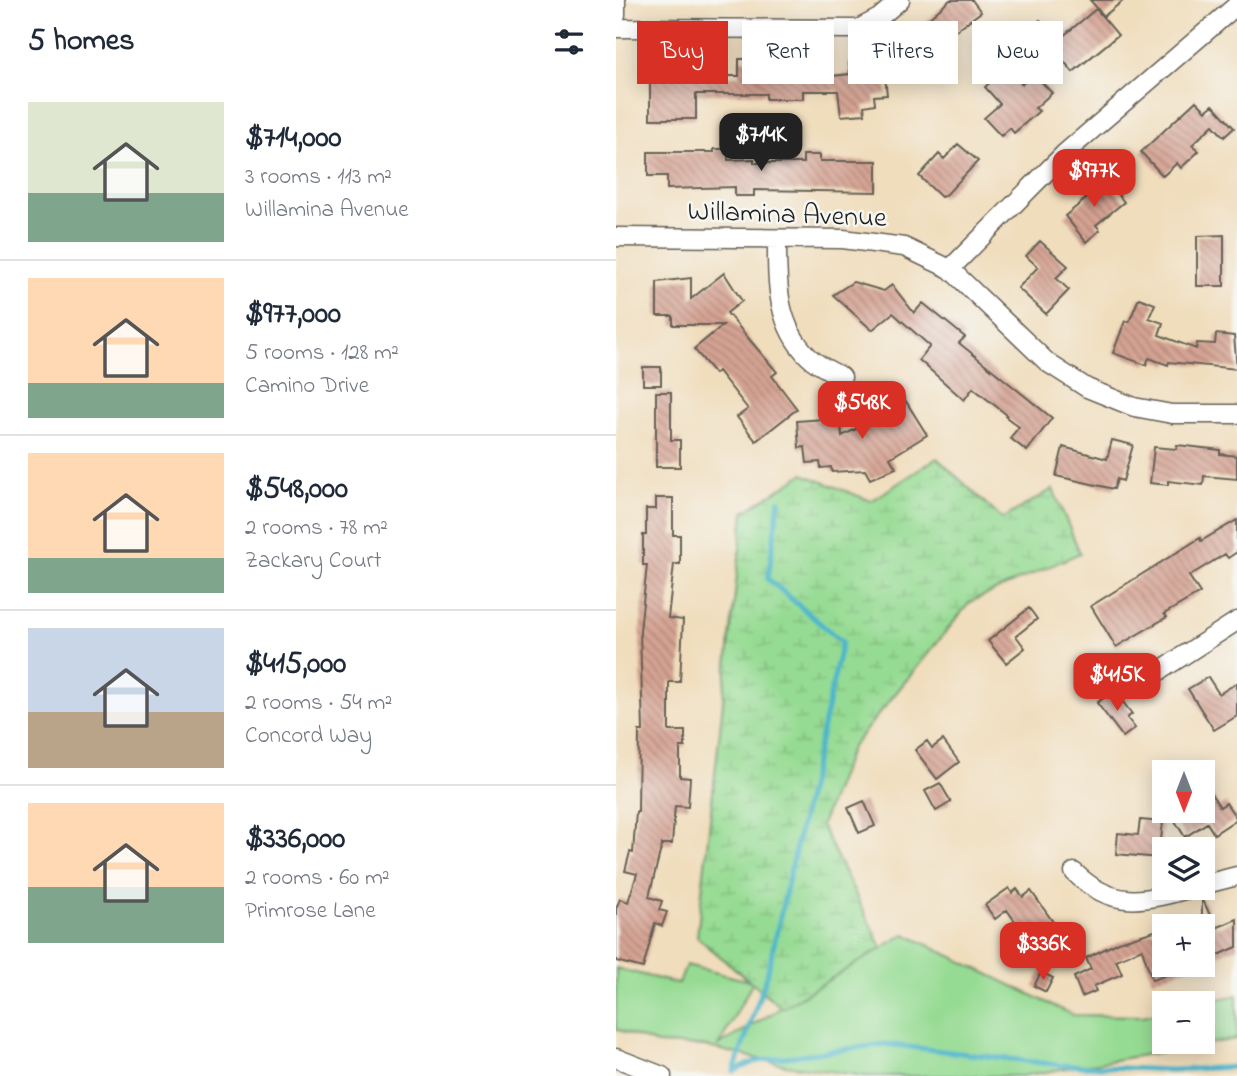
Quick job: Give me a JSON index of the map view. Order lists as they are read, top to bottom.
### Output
{
  "streets": {
    "street": ["Willamina Avenue"]
  },
  "north": "bottom",
  "page": {
    "heading": "5 homes",
    "chip": [
      "Buy",
      "Rent",
      "Filters",
      "New"
    ],
    "list": [
      {
        "name": "$714,000",
        "note": "3 rooms · 113 m² · Willamina Avenue"
      },
      {
        "name": "$977,000",
        "note": "5 rooms · 128 m² · Camino Drive"
      },
      {
        "name": "$548,000",
        "note": "2 rooms · 78 m² · Zackary Court"
      },
      {
        "name": "$415,000",
        "note": "2 rooms · 54 m² · Concord Way"
      },
      {
        "name": "$336,000",
        "note": "2 rooms · 60 m² · Primrose Lane"
      }
    ],
    "price": [
      "$714K",
      "$977K",
      "$548K",
      "$415K",
      "$336K"
    ],
    "map_buttons": ["+", "−"]
  }
}
